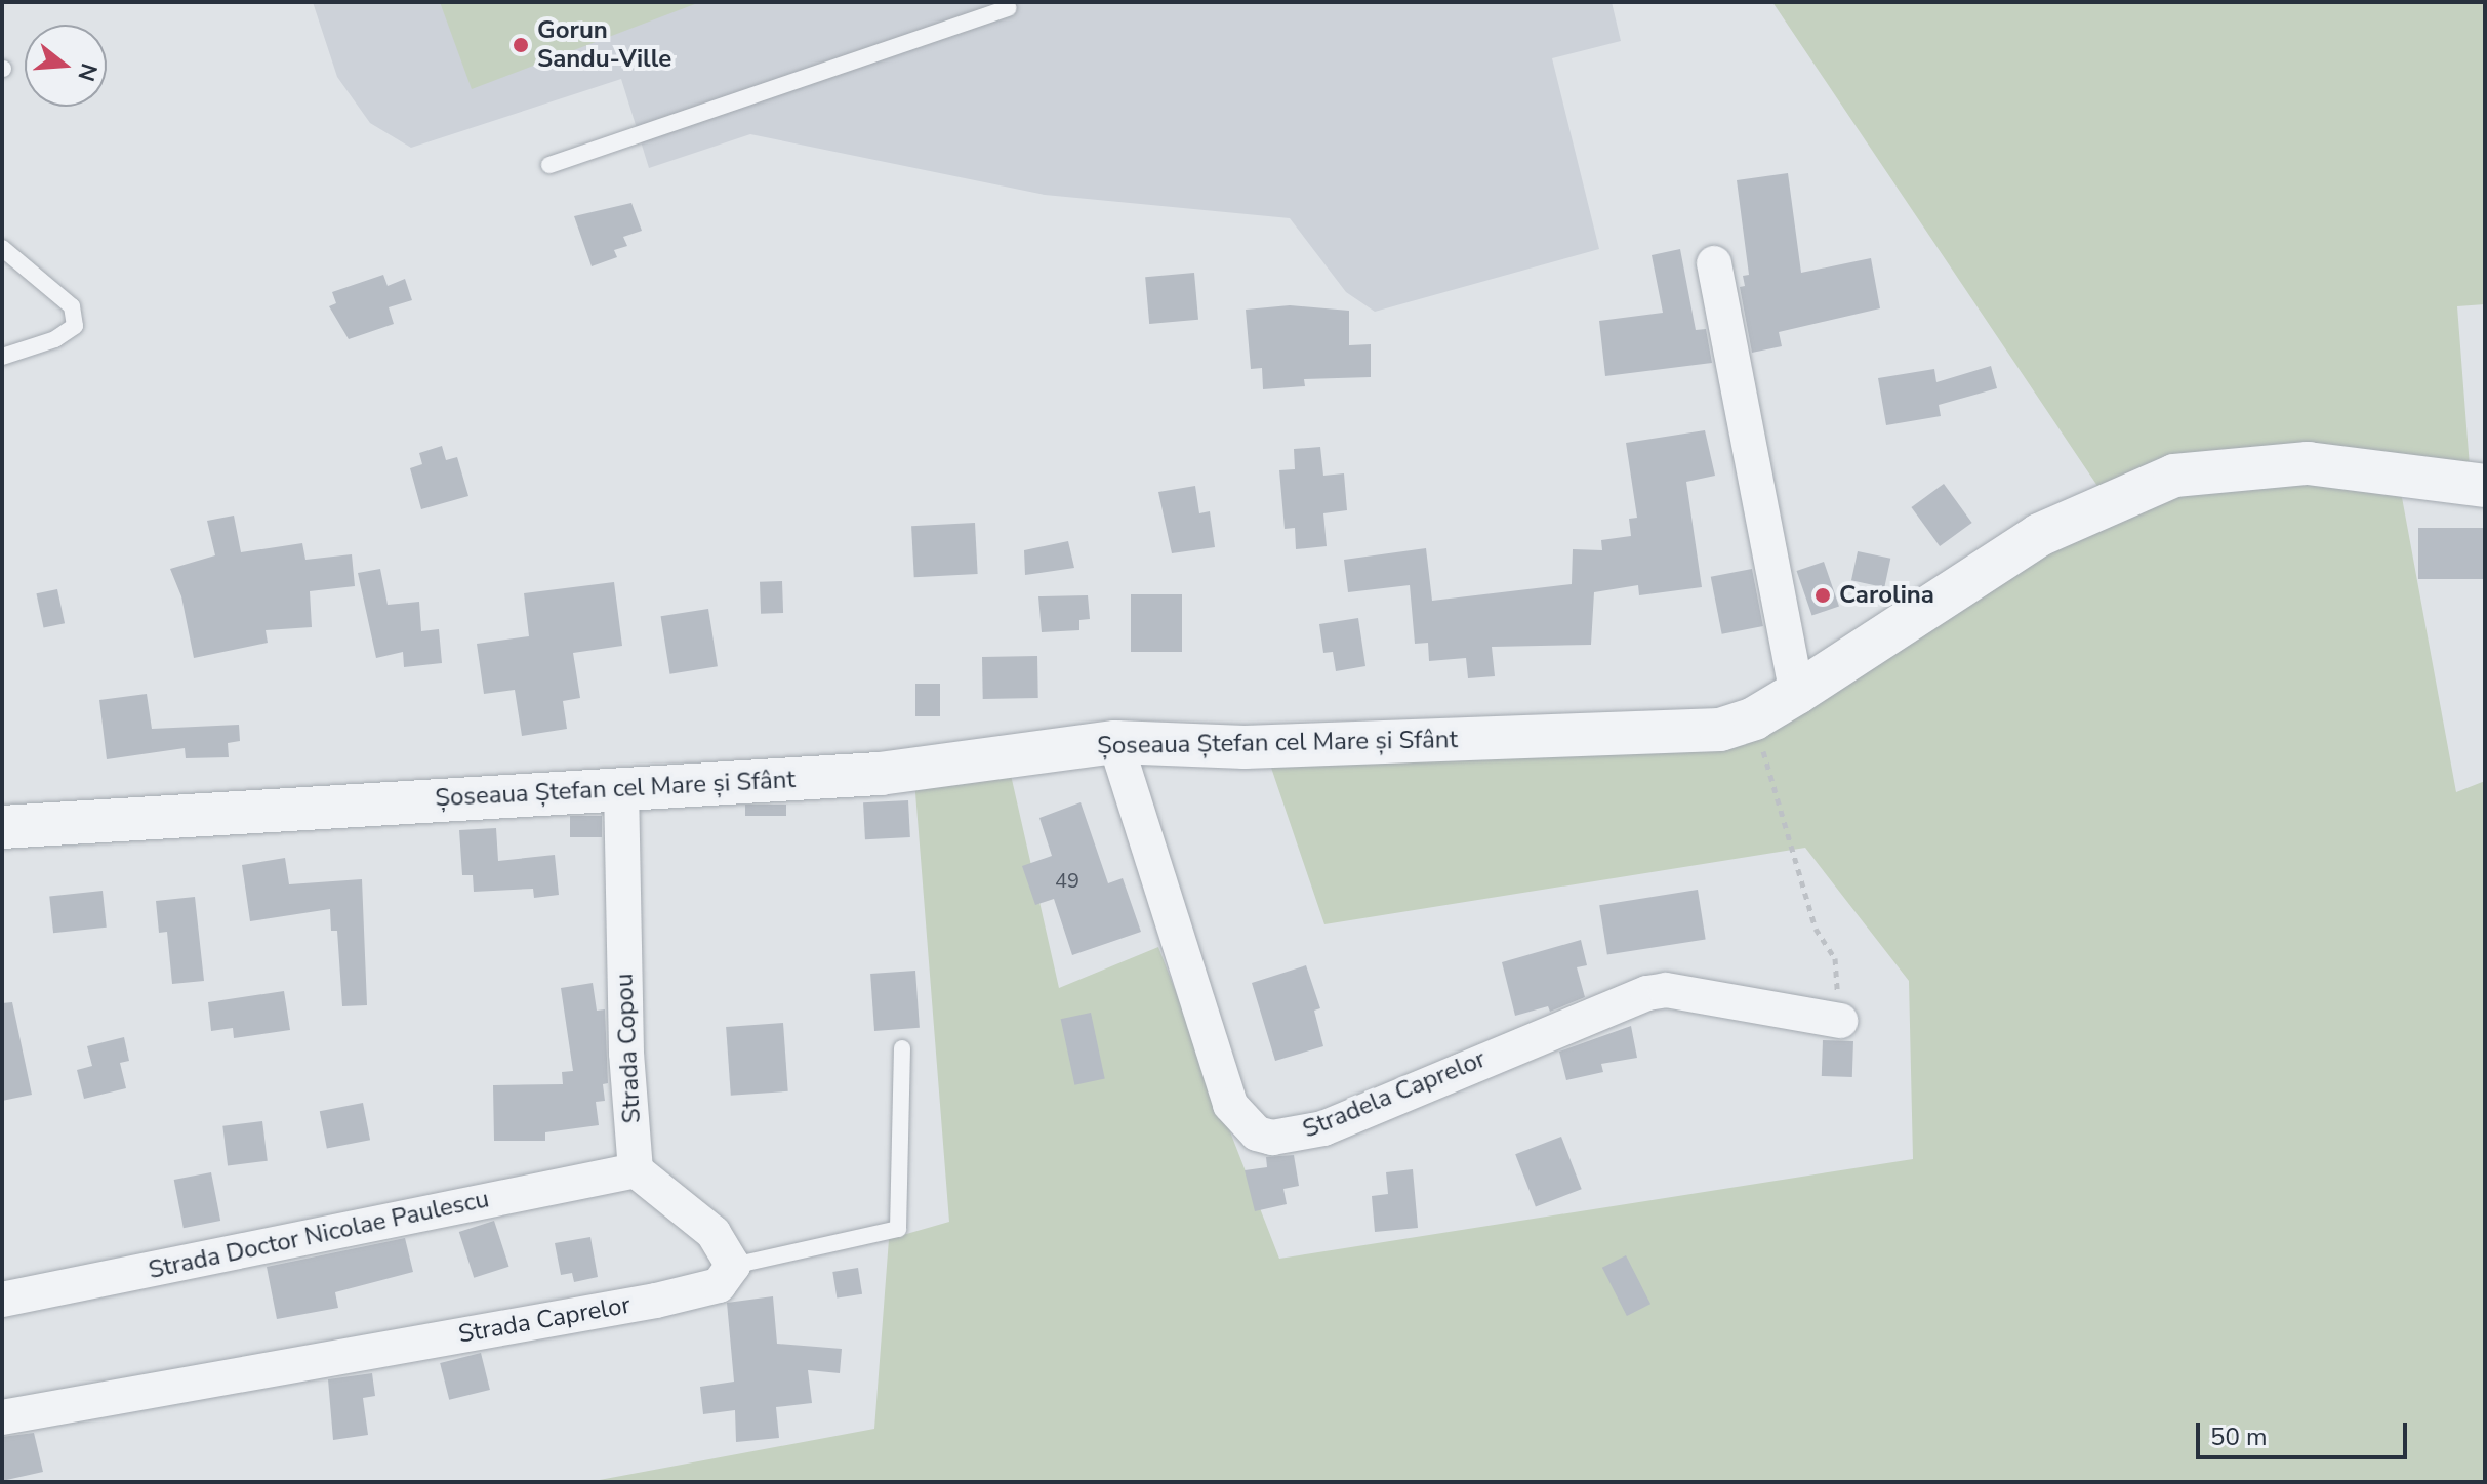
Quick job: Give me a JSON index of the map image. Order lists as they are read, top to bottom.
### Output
{
  "streets": {
    "street": [
      "Șoseaua Ștefan cel Mare și Sfânt",
      "Strada Copou",
      "Stradela Caprelor",
      "Strada Doctor Nicolae Paulescu",
      "Strada Caprelor"
    ]
  },
  "crossings": [
    ["Șoseaua Ștefan cel Mare și Sfânt", "Strada Copou"],
    ["Șoseaua Ștefan cel Mare și Sfânt", "Stradela Caprelor"],
    ["Strada Copou", "Strada Doctor Nicolae Paulescu"]
  ],
  "places": ["Gorun Sandu-Ville", "Carolina"],
  "house_numbers": ["49"],
  "scale_bar": "50 m",
  "north": "right"
}
